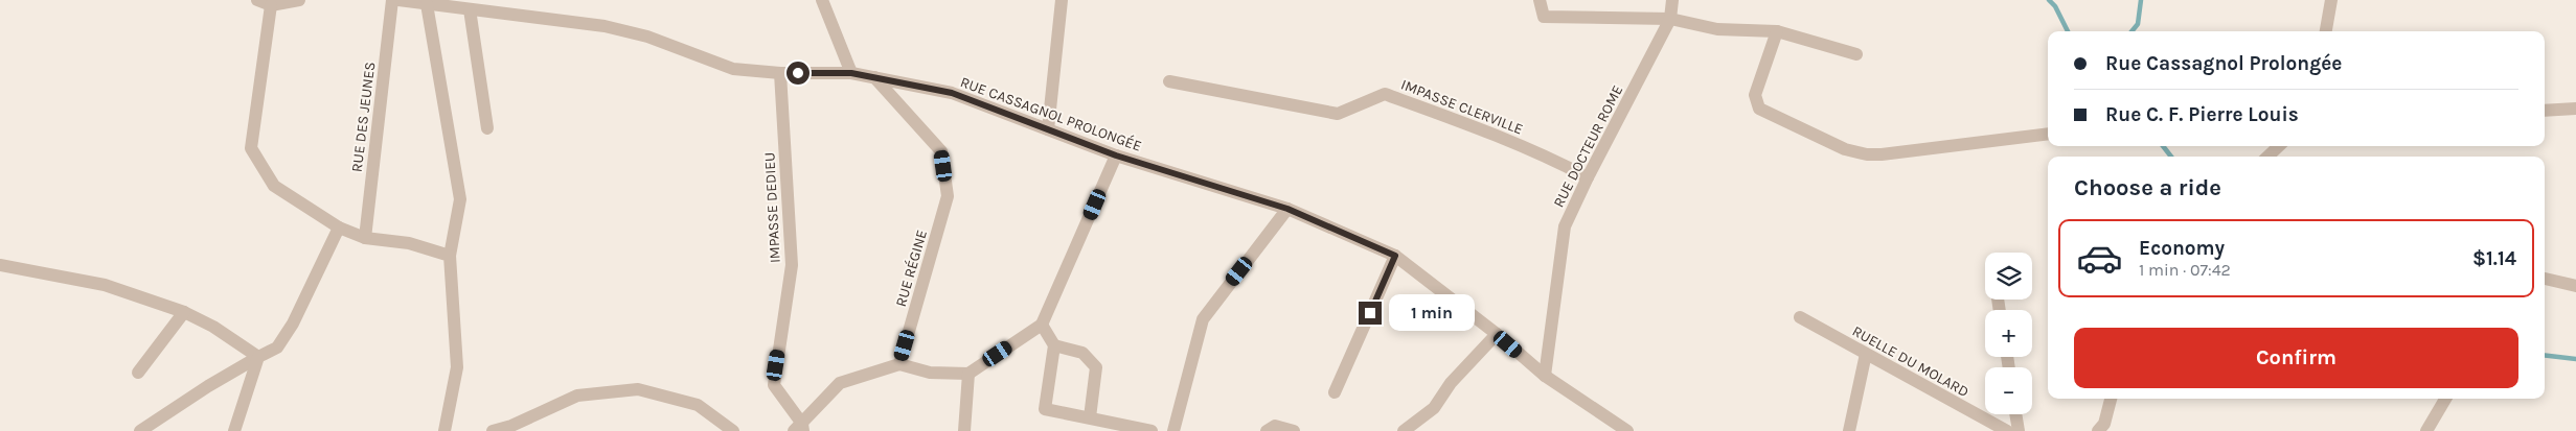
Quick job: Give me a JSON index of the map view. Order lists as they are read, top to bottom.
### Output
{
  "streets": {
    "street": [
      "IMPASSE CLERVILLE",
      "RUE CASSAGNOL PROLONGÉE",
      "RUE DES JEUNES",
      "RUE DOCTEUR ROME",
      "IMPASSE DEDIEU",
      "RUE RÉGINE",
      "RUELLE DU MOLARD"
    ]
  },
  "crossings": [
    ["IMPASSE CLERVILLE", "RUE DOCTEUR ROME"],
    ["RUE CASSAGNOL PROLONGÉE", "RUE DOCTEUR ROME"],
    ["RUE CASSAGNOL PROLONGÉE", "IMPASSE DEDIEU"],
    ["RUE CASSAGNOL PROLONGÉE", "RUE RÉGINE"]
  ],
  "page": {
    "banner": ["Rue Cassagnol Prolongée", "Rue C. F. Pierre Louis"],
    "heading": "Choose a ride",
    "list": [
      {
        "name": "Economy",
        "note": "1 min · 07:42",
        "value": "$1.14"
      }
    ],
    "map_buttons": ["+", "−"],
    "bubble": "1 min",
    "buttons": "Confirm"
  }
}
